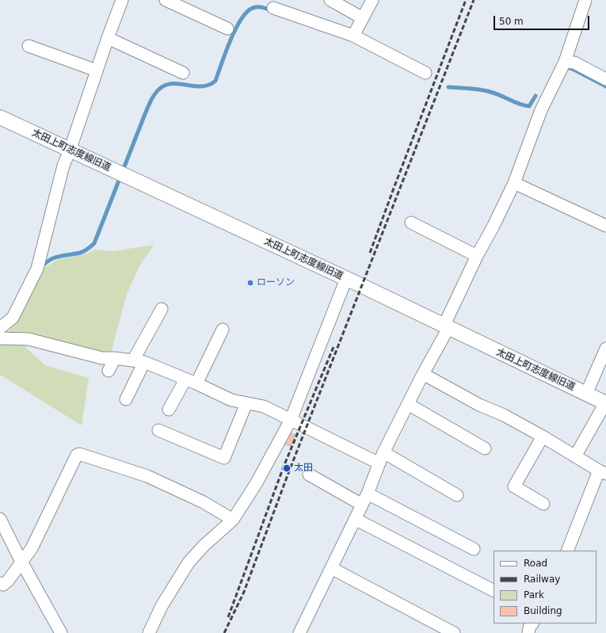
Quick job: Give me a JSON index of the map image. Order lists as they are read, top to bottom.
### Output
{
  "streets": {
    "street": ["太田上町志度線旧道"]
  },
  "places": ["ローソン", "太田"],
  "legend": [
    "Road",
    "Railway",
    "Park",
    "Building"
  ],
  "scale_bar": "50 m"
}
